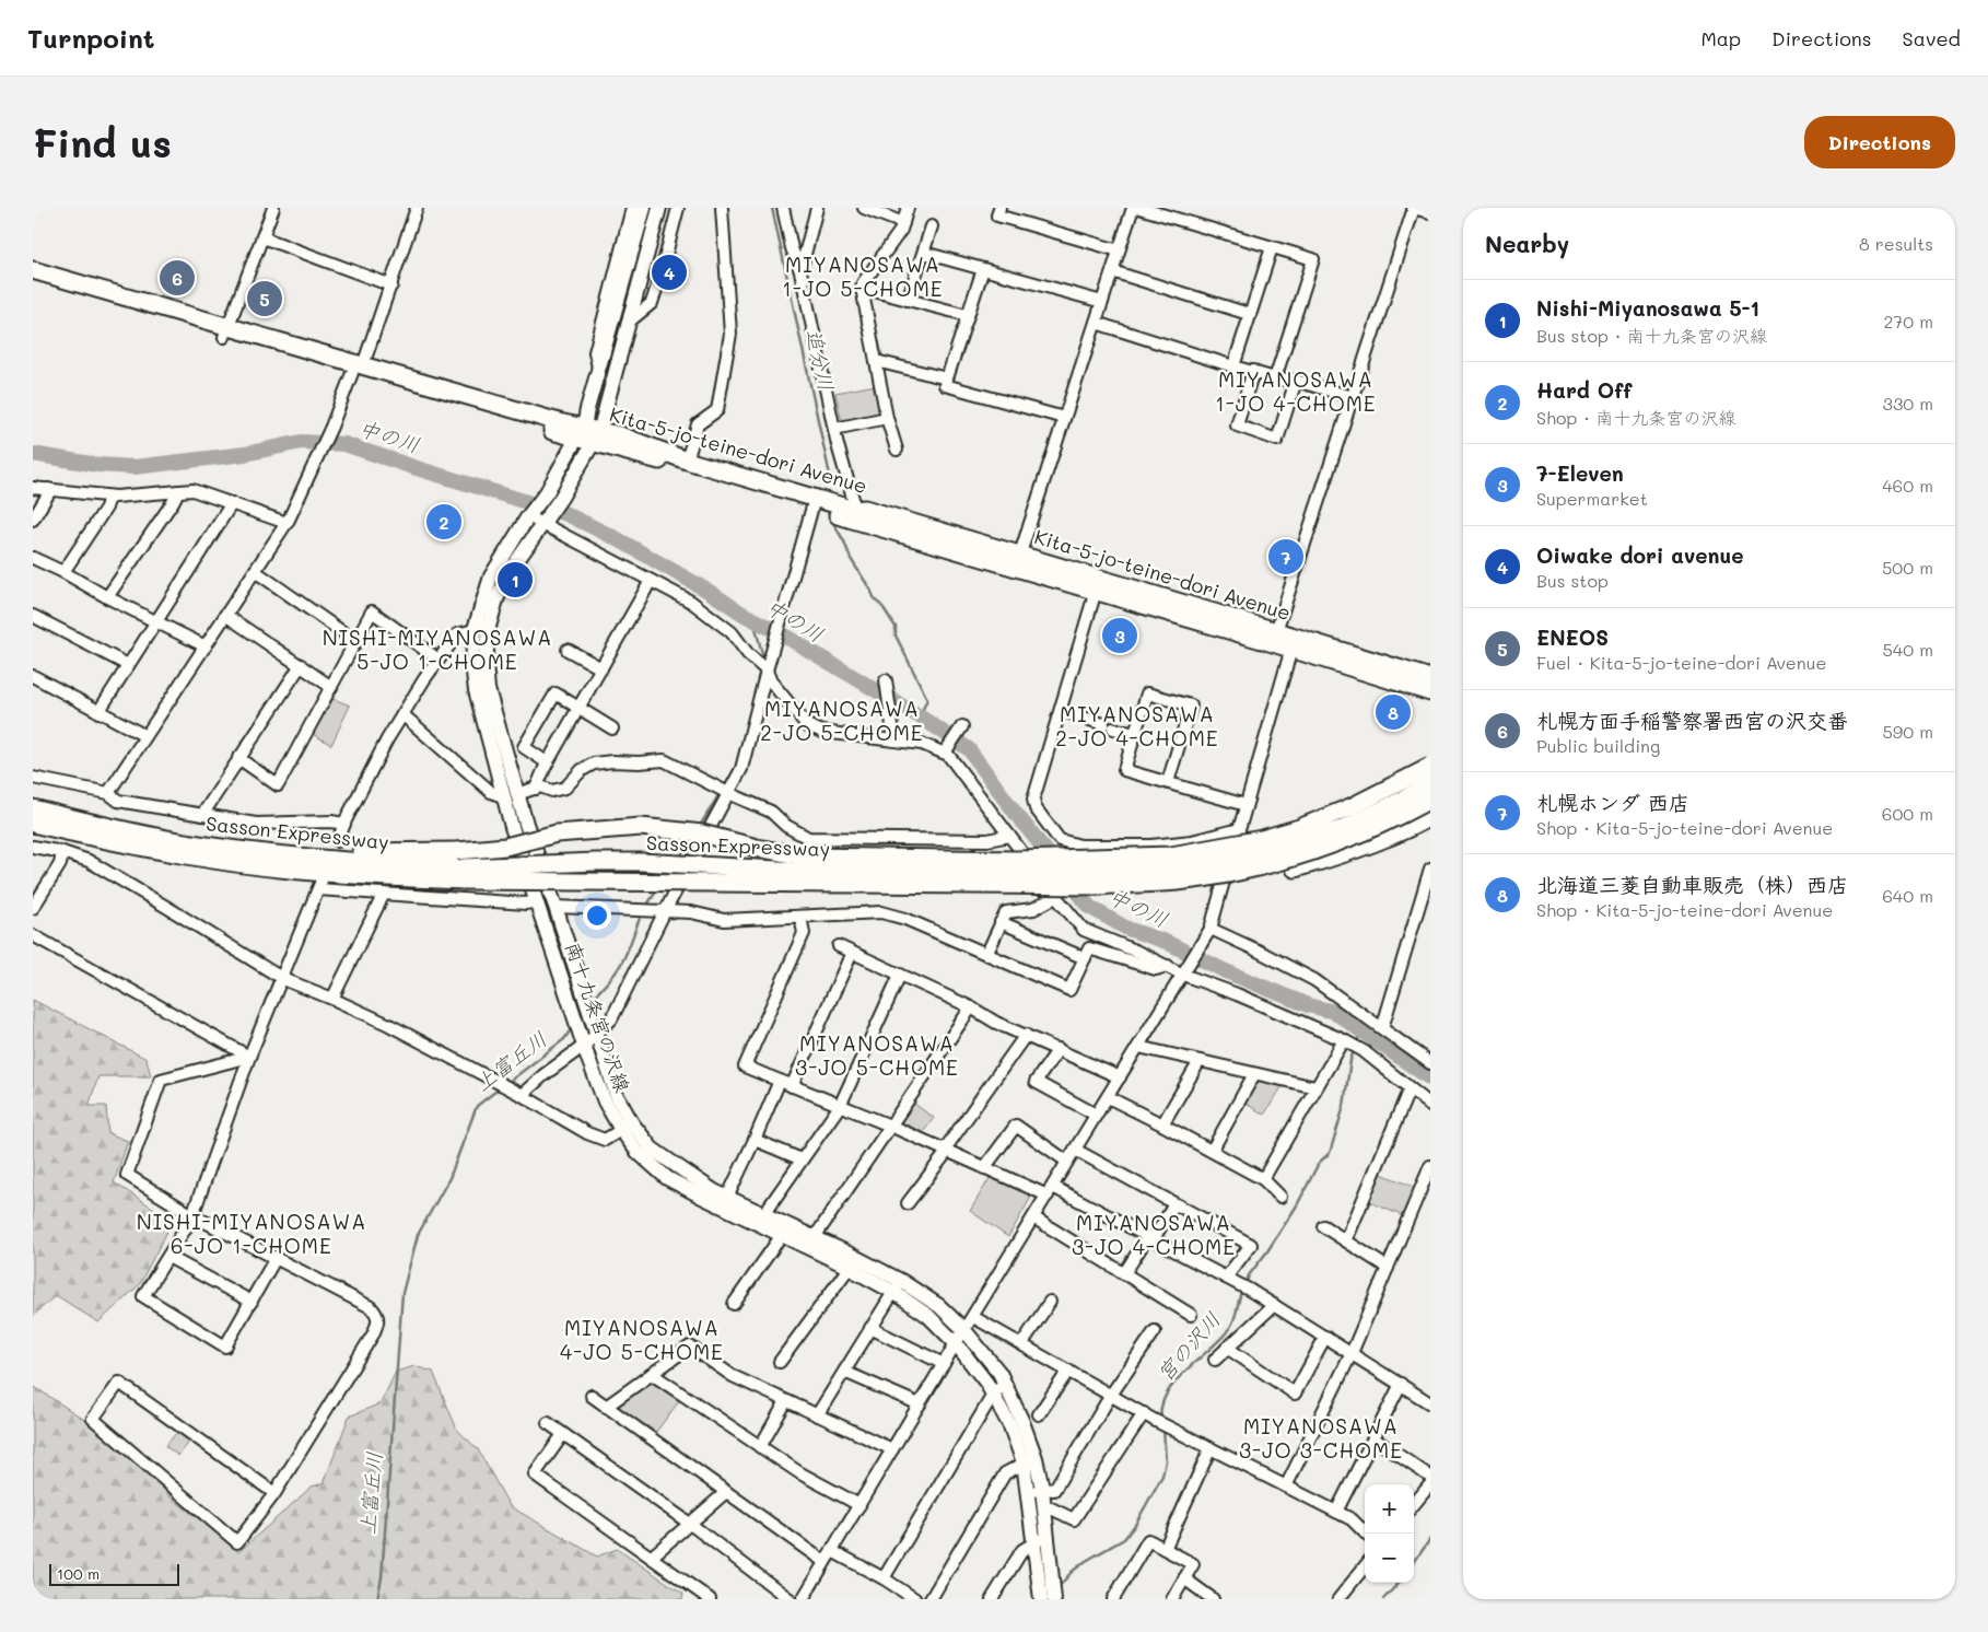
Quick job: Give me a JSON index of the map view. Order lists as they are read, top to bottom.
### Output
{
  "streets": {
    "highway": ["Kita-5-jo-teine-dori Avenue", "Sasson Expressway"],
    "main road": ["南十九条宮の沢線"]
  },
  "crossings": [
    ["Kita-5-jo-teine-dori Avenue", "南十九条宮の沢線"]
  ],
  "districts": [
    "MIYANOSAWA 1-JO 5-CHOME",
    "MIYANOSAWA 1-JO 4-CHOME",
    "NISHI-MIYANOSAWA 5-JO 1-CHOME",
    "MIYANOSAWA 2-JO 5-CHOME",
    "MIYANOSAWA 2-JO 4-CHOME",
    "MIYANOSAWA 3-JO 5-CHOME",
    "NISHI-MIYANOSAWA 6-JO 1-CHOME",
    "MIYANOSAWA 3-JO 4-CHOME",
    "MIYANOSAWA 4-JO 5-CHOME",
    "MIYANOSAWA 3-JO 3-CHOME"
  ],
  "water": [
    "追分川",
    "中の川",
    "上富丘川",
    "宮の沢川"
  ],
  "scale_bar": "100 m",
  "page": {
    "header": "Turnpoint",
    "nav": ["Map", "Directions", "Saved"],
    "buttons": "Directions",
    "title": "Find us",
    "heading": ["Nearby", "8 results"],
    "pins": [
      "4",
      "6",
      "5",
      "2",
      "7",
      "1",
      "3",
      "8"
    ],
    "list": [
      {
        "mark": "1",
        "name": "Nishi-Miyanosawa 5-1",
        "note": "Bus stop · 南十九条宮の沢線",
        "value": "270 m"
      },
      {
        "mark": "2",
        "name": "Hard Off",
        "note": "Shop · 南十九条宮の沢線",
        "value": "330 m"
      },
      {
        "mark": "3",
        "name": "7-Eleven",
        "note": "Supermarket",
        "value": "460 m"
      },
      {
        "mark": "4",
        "name": "Oiwake dori avenue",
        "note": "Bus stop",
        "value": "500 m"
      },
      {
        "mark": "5",
        "name": "ENEOS",
        "note": "Fuel · Kita-5-jo-teine-dori Avenue",
        "value": "540 m"
      },
      {
        "mark": "6",
        "name": "札幌方面手稲警察署西宮の沢交番",
        "note": "Public building",
        "value": "590 m"
      },
      {
        "mark": "7",
        "name": "札幌ホンダ 西店",
        "note": "Shop · Kita-5-jo-teine-dori Avenue",
        "value": "600 m"
      },
      {
        "mark": "8",
        "name": "北海道三菱自動車販売（株）西店",
        "note": "Shop · Kita-5-jo-teine-dori Avenue",
        "value": "640 m"
      }
    ],
    "map_buttons": ["+", "−"],
    "scale": "100 m"
  }
}
